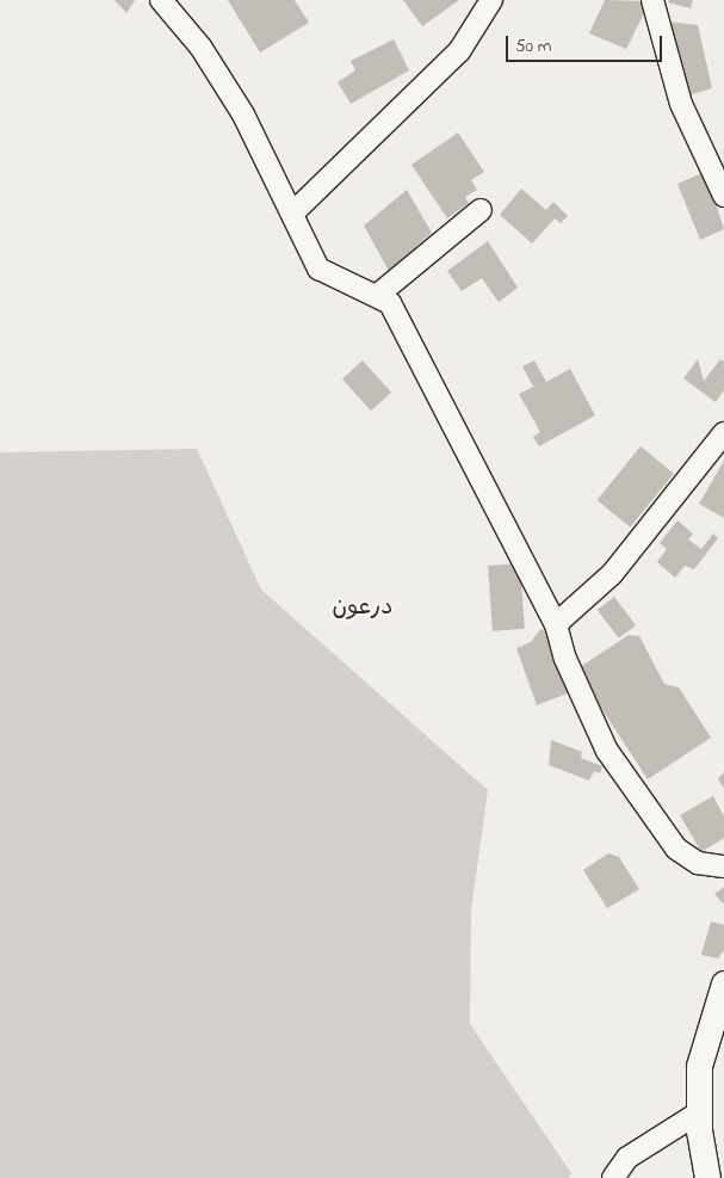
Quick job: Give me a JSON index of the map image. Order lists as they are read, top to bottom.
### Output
{
  "districts": ["درعون"],
  "scale_bar": "50 m"
}
